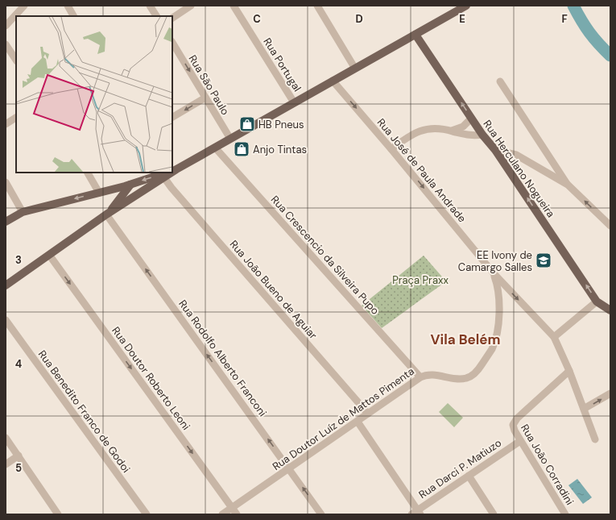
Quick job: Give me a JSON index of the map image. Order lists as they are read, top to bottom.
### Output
{
  "streets": {
    "main road": ["Rua Herculano Nogueira"],
    "street": [
      "Rua Portugal",
      "Rua São Paulo",
      "Rua José de Paula Andrade",
      "Rua Crescencio da Silveira Pupo",
      "Rua João Bueno de Aguiar",
      "Rua Rodolfo Alberto Franconi",
      "Rua Doutor Roberto Leoni",
      "Rua Benedito Franco de Godoi",
      "Rua Doutor Luíz de Mattos Pimenta",
      "Rua João Corradini",
      "Rua Darci P. Matiuzo"
    ]
  },
  "crossings": [
    ["Rua José de Paula Andrade", "Rua Doutor Luíz de Mattos Pimenta"],
    ["Rua José de Paula Andrade", "Rua João Corradini"],
    ["Rua Crescencio da Silveira Pupo", "Rua Doutor Luíz de Mattos Pimenta"],
    ["Rua João Bueno de Aguiar", "Rua Doutor Luíz de Mattos Pimenta"],
    ["Rua Rodolfo Alberto Franconi", "Rua Doutor Luíz de Mattos Pimenta"],
    ["Rua Doutor Roberto Leoni", "Rua Doutor Luíz de Mattos Pimenta"],
    ["Rua João Corradini", "Rua Darci P. Matiuzo"]
  ],
  "one_way": [
    "Rua São Paulo",
    "Rua Herculano Nogueira",
    "Rua José de Paula Andrade",
    "Rua Rodolfo Alberto Franconi",
    "Rua Doutor Roberto Leoni"
  ],
  "districts": ["Vila Belém"],
  "parks": ["Praça Praxx"],
  "places": {
    "shop": ["HB Pneus", "Anjo Tintas"],
    "school or university": ["EE Ivony de Camargo Salles"]
  },
  "grid": {
    "columns": [
      "C",
      "D",
      "E",
      "F"
    ],
    "rows": ["3", "4", "5"]
  }
}
